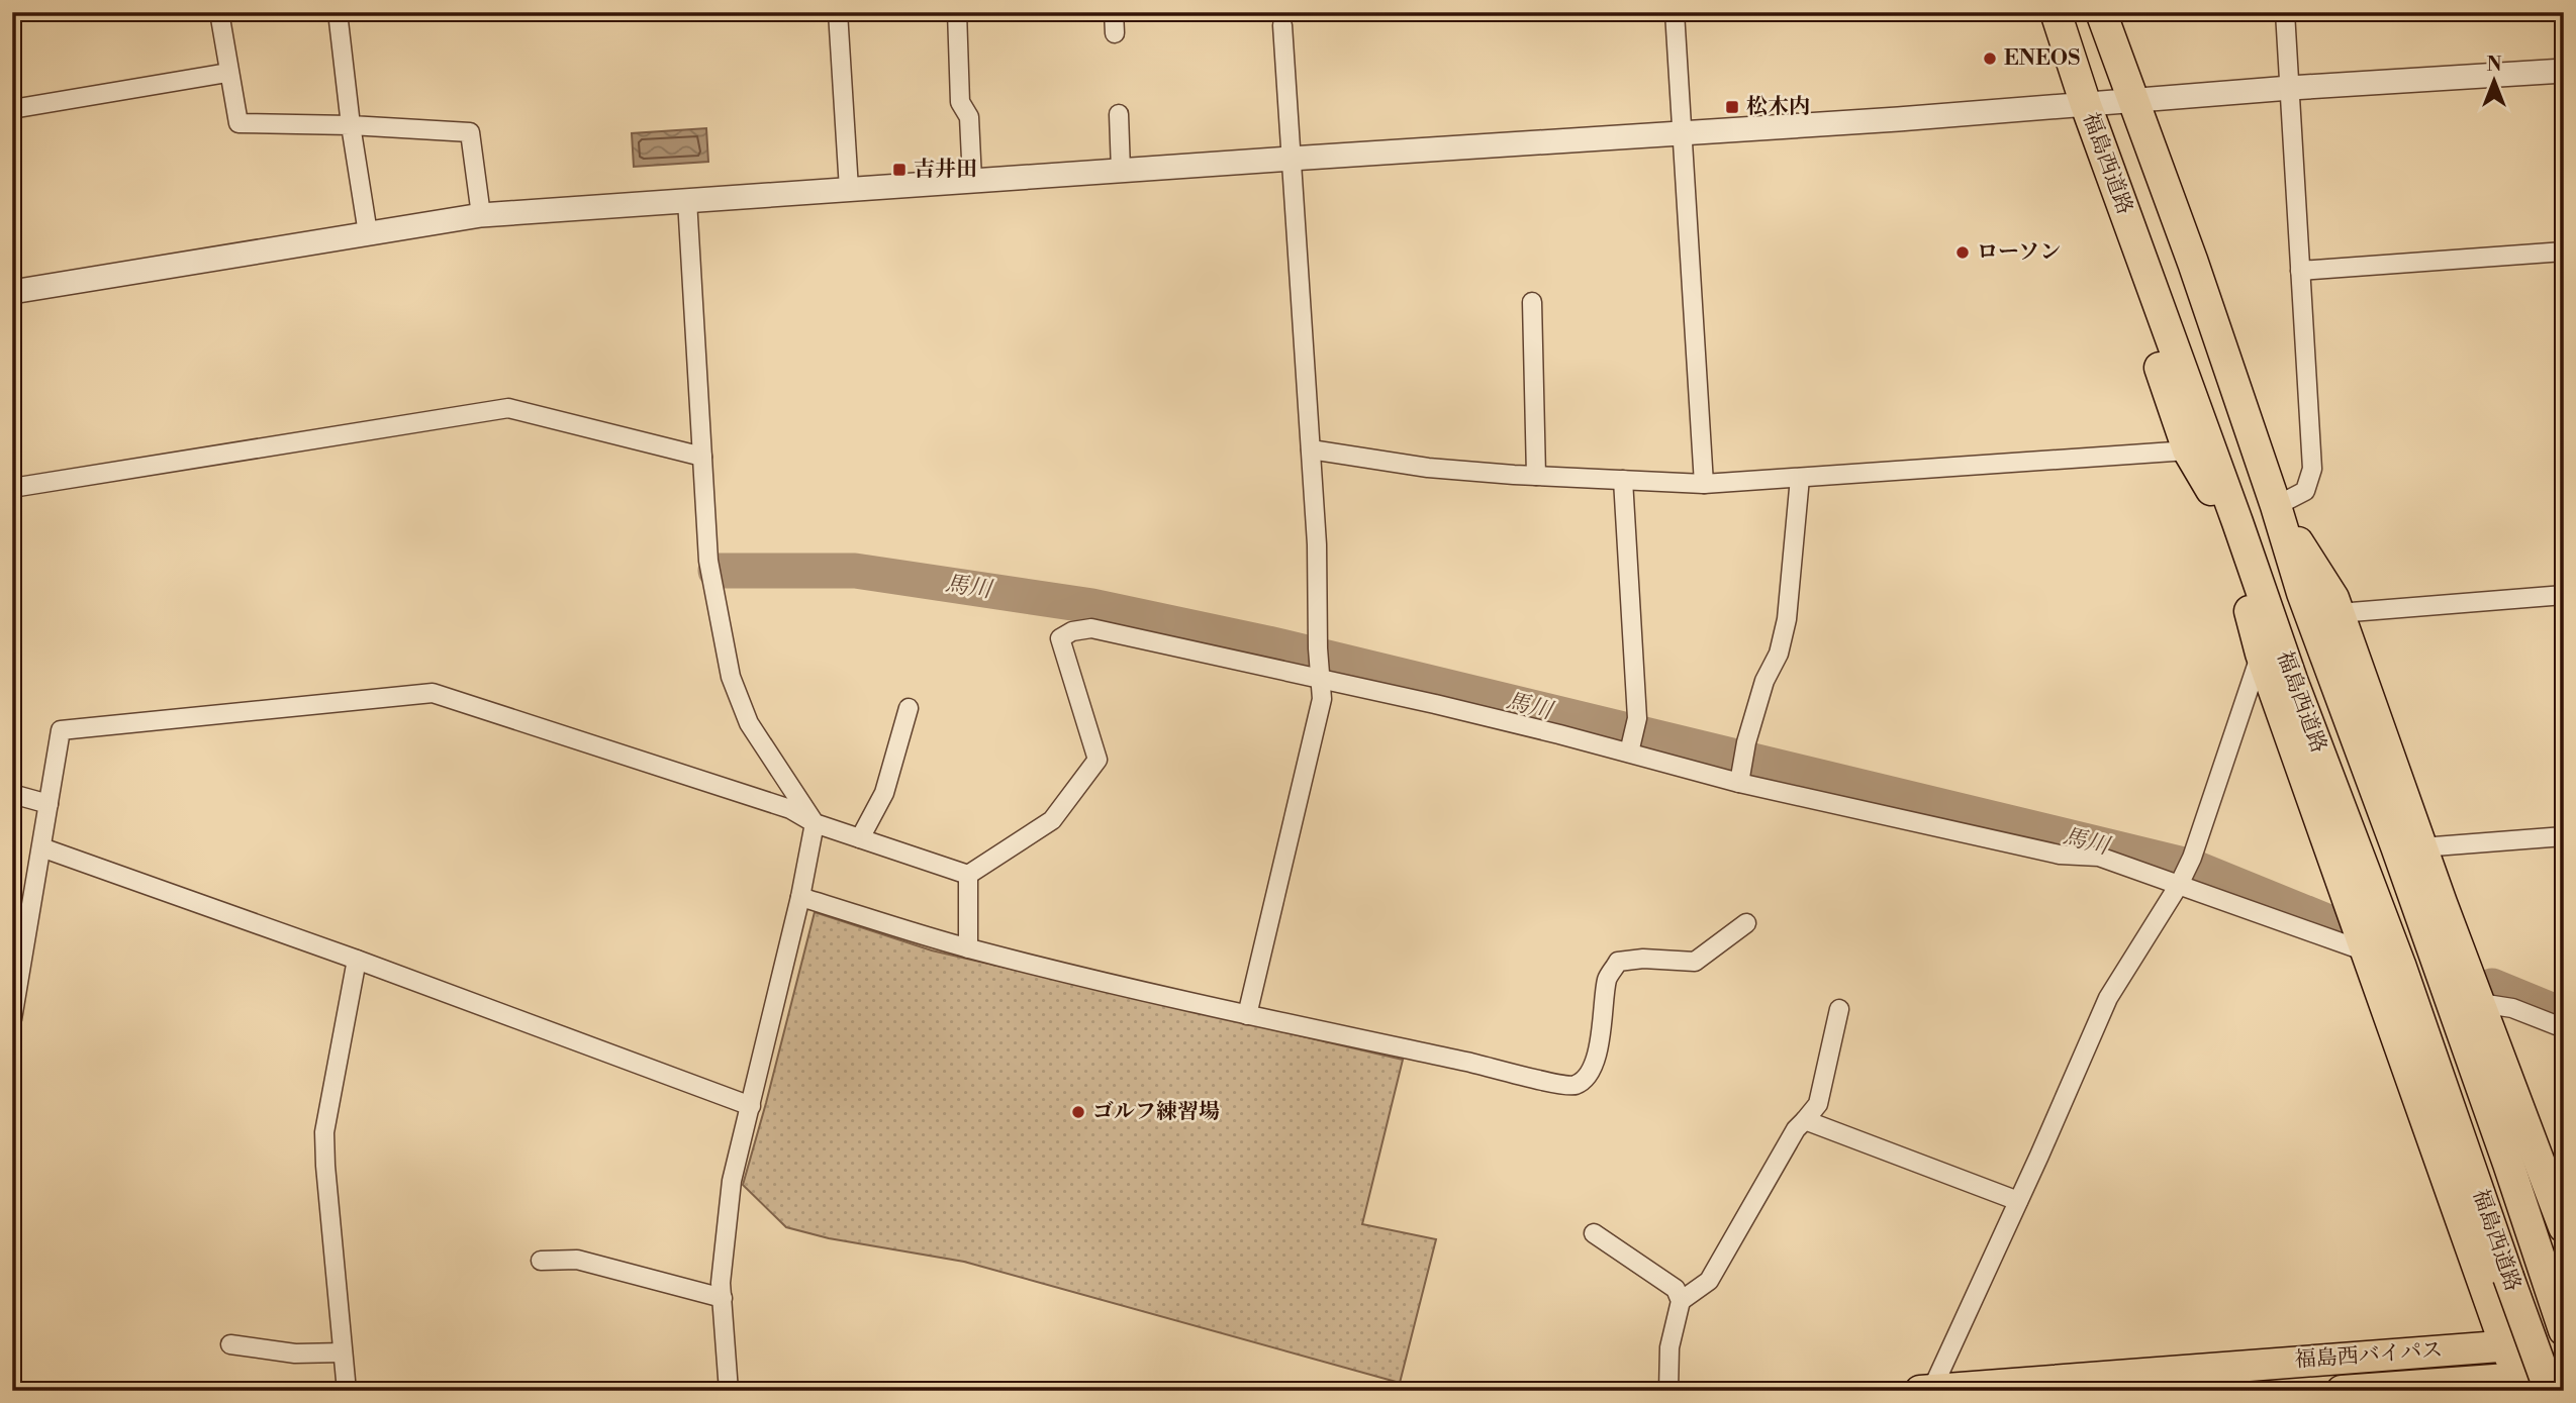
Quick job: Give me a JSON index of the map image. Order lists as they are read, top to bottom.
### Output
{
  "streets": {
    "highway": ["福島西道路", "福島西バイパス"]
  },
  "water": ["馬川"],
  "places": {
    "other": ["ENEOS", "ローソン", "ゴルフ練習場"],
    "transit": ["松木内", "吉井田"]
  },
  "north": "top"
}
